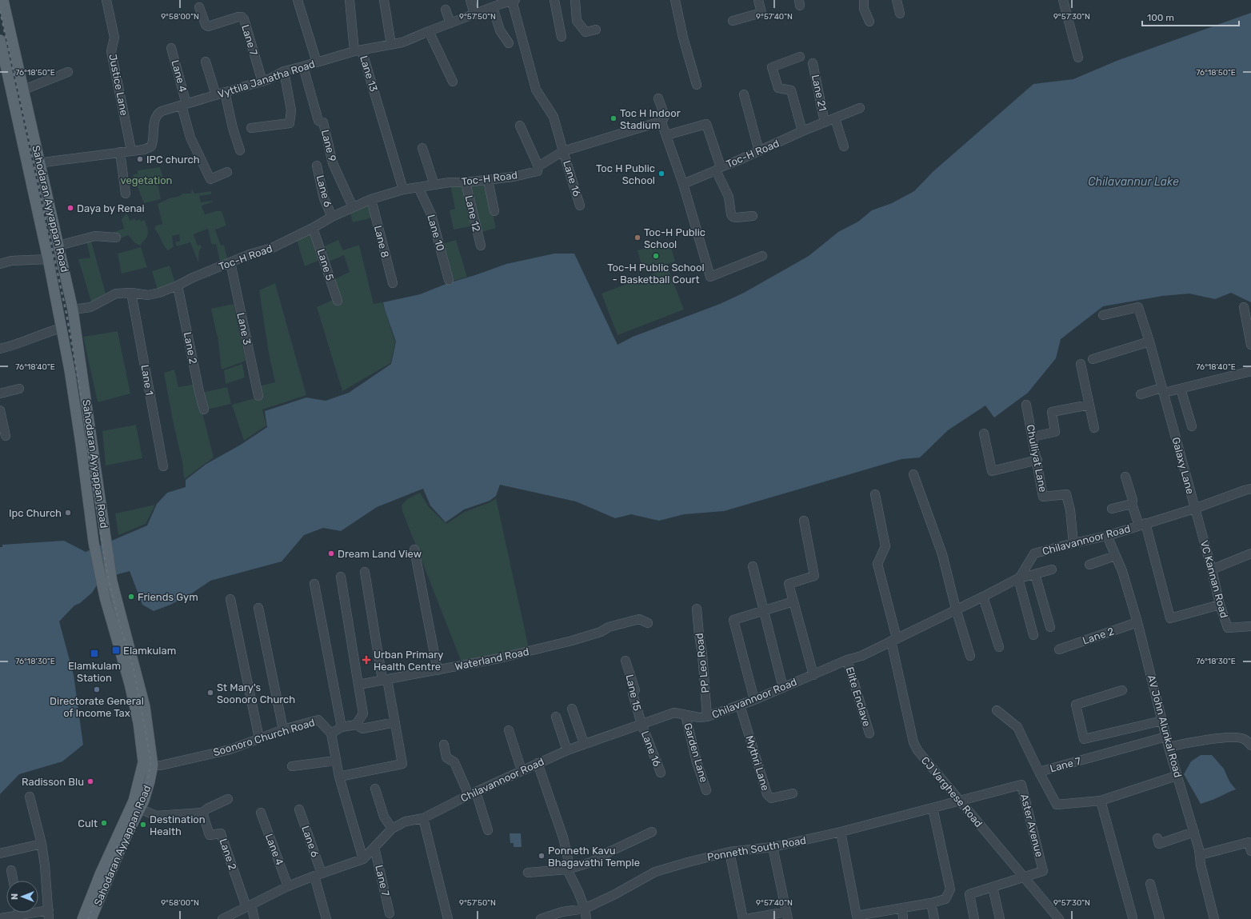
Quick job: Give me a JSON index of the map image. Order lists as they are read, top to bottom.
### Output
{
  "streets": {
    "main road": ["Sahodaran Ayyappan Road"],
    "street": [
      "Lane 7",
      "Lane 13",
      "Lane 4",
      "Vyttila Janatha Road",
      "Justice Lane",
      "Lane 21",
      "Lane 9",
      "Toc-H Road",
      "Lane 16",
      "Lane 6",
      "Lane 12",
      "Lane 10",
      "Lane 8",
      "Lane 5",
      "Lane 3",
      "Lane 2",
      "Lane 1",
      "Chulliyat Lane",
      "Galaxy Lane",
      "Chilavannoor Road",
      "VC Kannan Road",
      "Waterland Road",
      "PP Leo Road",
      "Lane 15",
      "Elite Enclave",
      "AV John Alunkal Road",
      "Soonoro Church Road",
      "Garden Lane",
      "Mythri Lane",
      "CJ Varghese Road",
      "Aster Avenue",
      "Ponneth South Road"
    ]
  },
  "crossings": [
    ["Lane 7", "Vyttila Janatha Road"],
    ["Lane 7", "Chilavannoor Road"],
    ["Lane 7", "AV John Alunkal Road"],
    ["Lane 13", "Vyttila Janatha Road"],
    ["Lane 13", "Toc-H Road"],
    ["Lane 4", "Vyttila Janatha Road"],
    ["Lane 4", "Chilavannoor Road"],
    ["Vyttila Janatha Road", "Justice Lane"],
    ["Vyttila Janatha Road", "Lane 9"],
    ["Vyttila Janatha Road", "Lane 16"],
    ["Vyttila Janatha Road", "Sahodaran Ayyappan Road"],
    ["Lane 21", "Toc-H Road"],
    ["Lane 9", "Toc-H Road"],
    ["Toc-H Road", "Lane 16"],
    ["Toc-H Road", "Lane 6"],
    ["Toc-H Road", "Sahodaran Ayyappan Road"],
    ["Toc-H Road", "Lane 12"],
    ["Toc-H Road", "Lane 10"],
    ["Toc-H Road", "Lane 8"],
    ["Toc-H Road", "Lane 5"],
    ["Toc-H Road", "Lane 3"],
    ["Toc-H Road", "Lane 2"],
    ["Toc-H Road", "Lane 1"],
    ["Lane 16", "Chilavannoor Road"],
    ["Lane 16", "Lane 15"],
    ["Lane 6", "Chilavannoor Road"],
    ["Sahodaran Ayyappan Road", "Soonoro Church Road"],
    ["Lane 2", "Chilavannoor Road"],
    ["Lane 2", "AV John Alunkal Road"],
    ["Chulliyat Lane", "Chilavannoor Road"],
    ["Galaxy Lane", "Chilavannoor Road"],
    ["Galaxy Lane", "VC Kannan Road"],
    ["Chilavannoor Road", "VC Kannan Road"],
    ["Chilavannoor Road", "PP Leo Road"],
    ["Chilavannoor Road", "Lane 15"],
    ["Chilavannoor Road", "Elite Enclave"],
    ["Chilavannoor Road", "AV John Alunkal Road"],
    ["Chilavannoor Road", "Garden Lane"],
    ["Chilavannoor Road", "Mythri Lane"],
    ["Chilavannoor Road", "CJ Varghese Road"],
    ["CJ Varghese Road", "Aster Avenue"],
    ["CJ Varghese Road", "Ponneth South Road"],
    ["Aster Avenue", "Ponneth South Road"]
  ],
  "water": ["Chilavannur Lake"],
  "parks": ["vegetation"],
  "places": {
    "other": [
      "Toc H Indoor Stadium",
      "IPC church",
      "Toc H Public School",
      "Daya by Renai",
      "Toc-H Public School",
      "Toc-H Public School - Basketball Court",
      "Ipc Church",
      "Dream Land View",
      "Friends Gym",
      "Directorate General of Income Tax",
      "St Mary's Soonoro Church",
      "Radisson Blu",
      "Cult",
      "Destination Health",
      "Ponneth Kavu Bhagavathi Temple"
    ],
    "transit": ["Elamkulam", "Elamkulam Station"],
    "health": ["Urban Primary Health Centre"]
  },
  "scale_bar": "100 m",
  "north": "left",
  "coordinates": [
    "9°58'00\"N",
    "9°57'50\"N",
    "9°57'40\"N",
    "9°57'30\"N",
    "76°18'50\"E",
    "76°18'40\"E",
    "76°18'30\"E"
  ]
}
